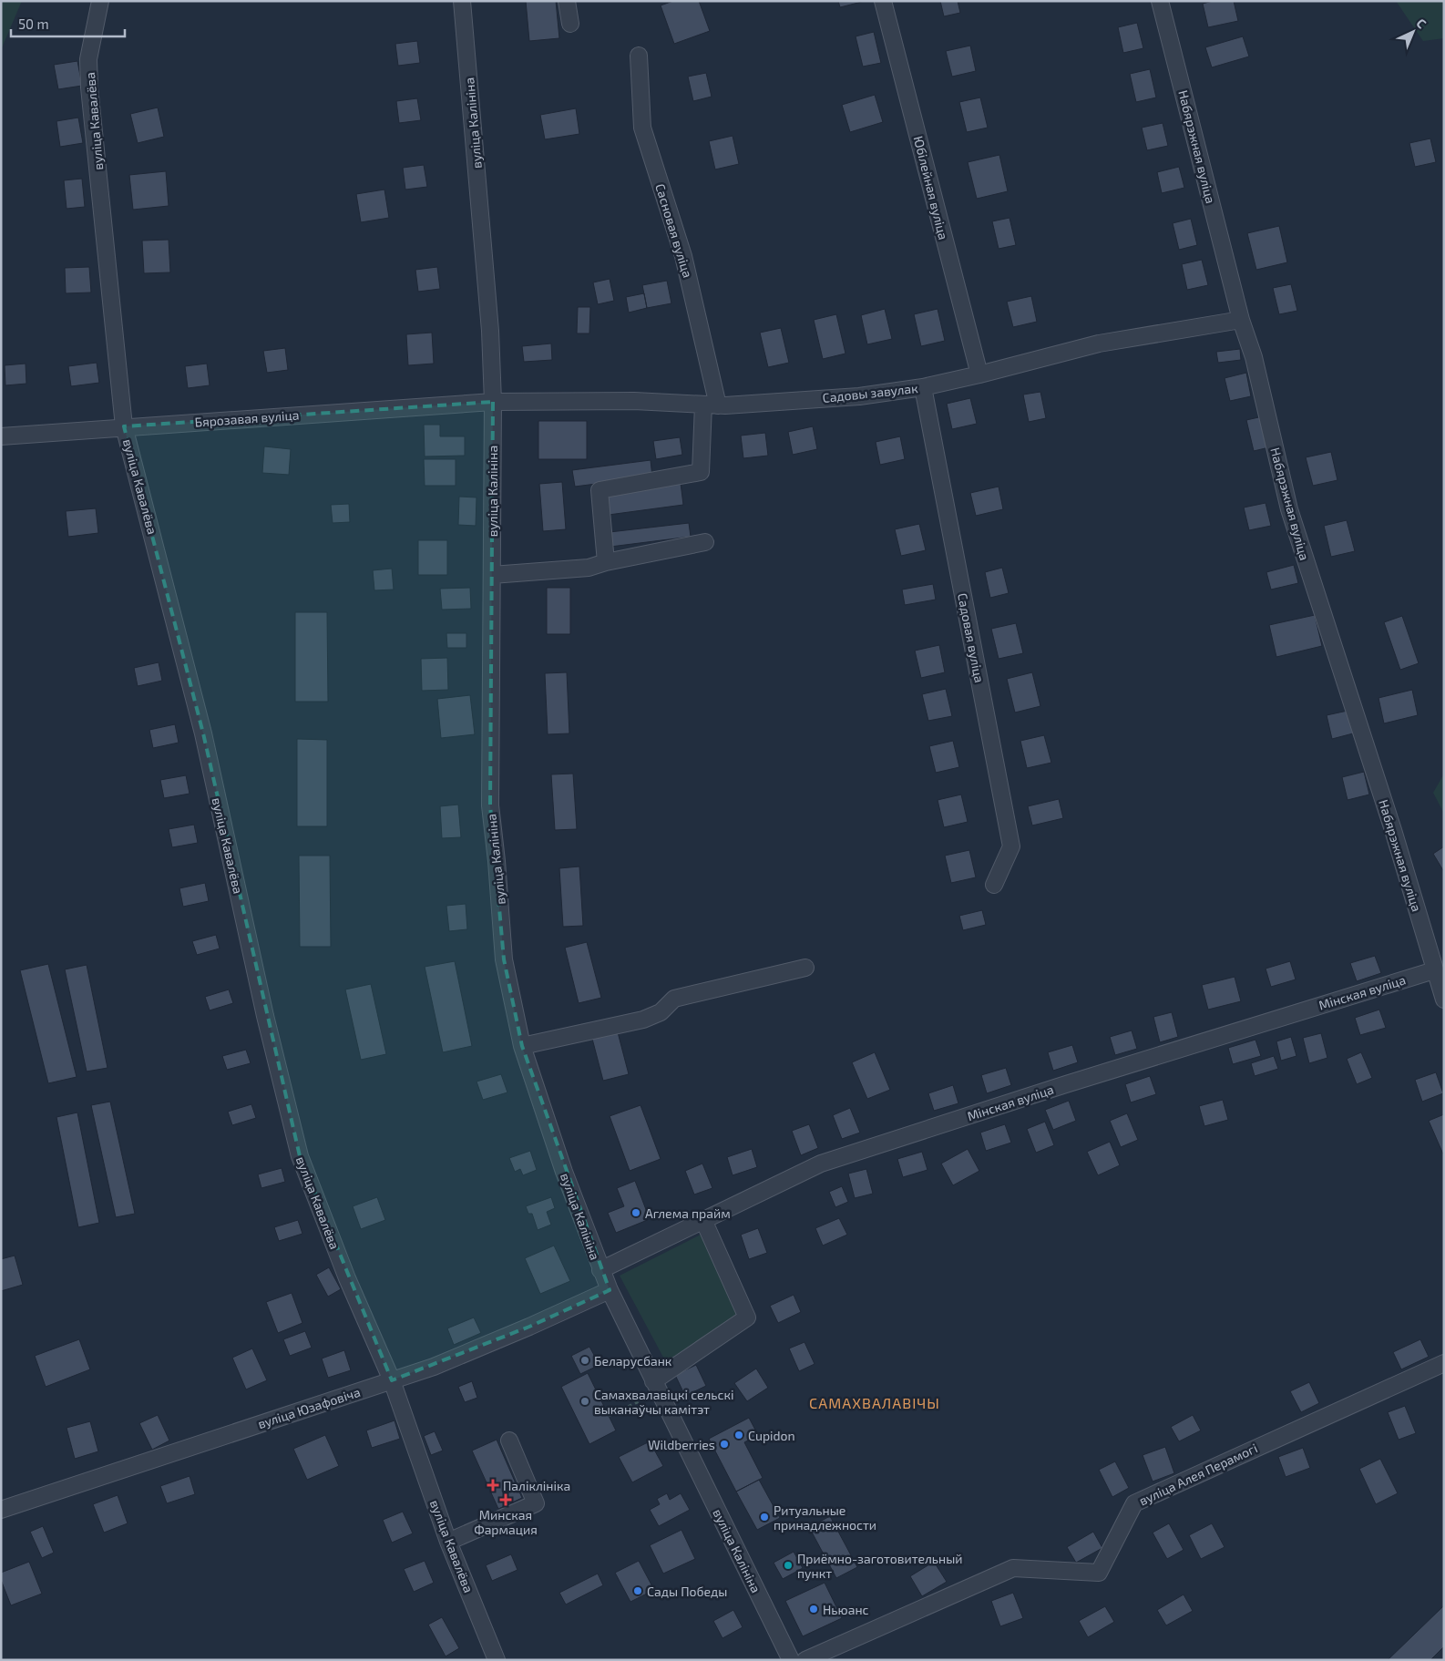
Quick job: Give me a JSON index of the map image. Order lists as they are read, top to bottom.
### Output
{
  "streets": {
    "street": [
      "вуліца Кавалёва",
      "вуліца Калініна",
      "Набярэжная вуліца",
      "Юбілейная вуліца",
      "Сасновая вуліца",
      "Садовы завулак",
      "Бярозавая вуліца",
      "Садовая вуліца",
      "Мінская вуліца",
      "вуліца Юзафовіча",
      "вуліца Алея Перамогі"
    ]
  },
  "crossings": [
    ["вуліца Кавалёва", "Бярозавая вуліца"],
    ["вуліца Кавалёва", "вуліца Юзафовіча"],
    ["вуліца Калініна", "Садовы завулак"],
    ["вуліца Калініна", "Бярозавая вуліца"],
    ["вуліца Калініна", "Мінская вуліца"],
    ["вуліца Калініна", "вуліца Юзафовіча"],
    ["Набярэжная вуліца", "Садовы завулак"],
    ["Набярэжная вуліца", "Мінская вуліца"],
    ["Юбілейная вуліца", "Садовы завулак"],
    ["Сасновая вуліца", "Садовы завулак"],
    ["Садовы завулак", "Бярозавая вуліца"],
    ["Садовы завулак", "Садовая вуліца"]
  ],
  "districts": ["САМАХВАЛАВІЧЫ"],
  "places": {
    "other": [
      "Аглема прайм",
      "Беларусбанк",
      "Самахвалавіцкі сельскі выканаўчы камітэт",
      "Cupidon",
      "Wildberries",
      "Ритуальные принадлежности",
      "Приёмно-заготовительный пункт",
      "Сады Победы",
      "Ньюанс"
    ],
    "health": ["Паліклініка", "Минская Фармация"]
  },
  "scale_bar": "50 m",
  "north": "top right"
}
